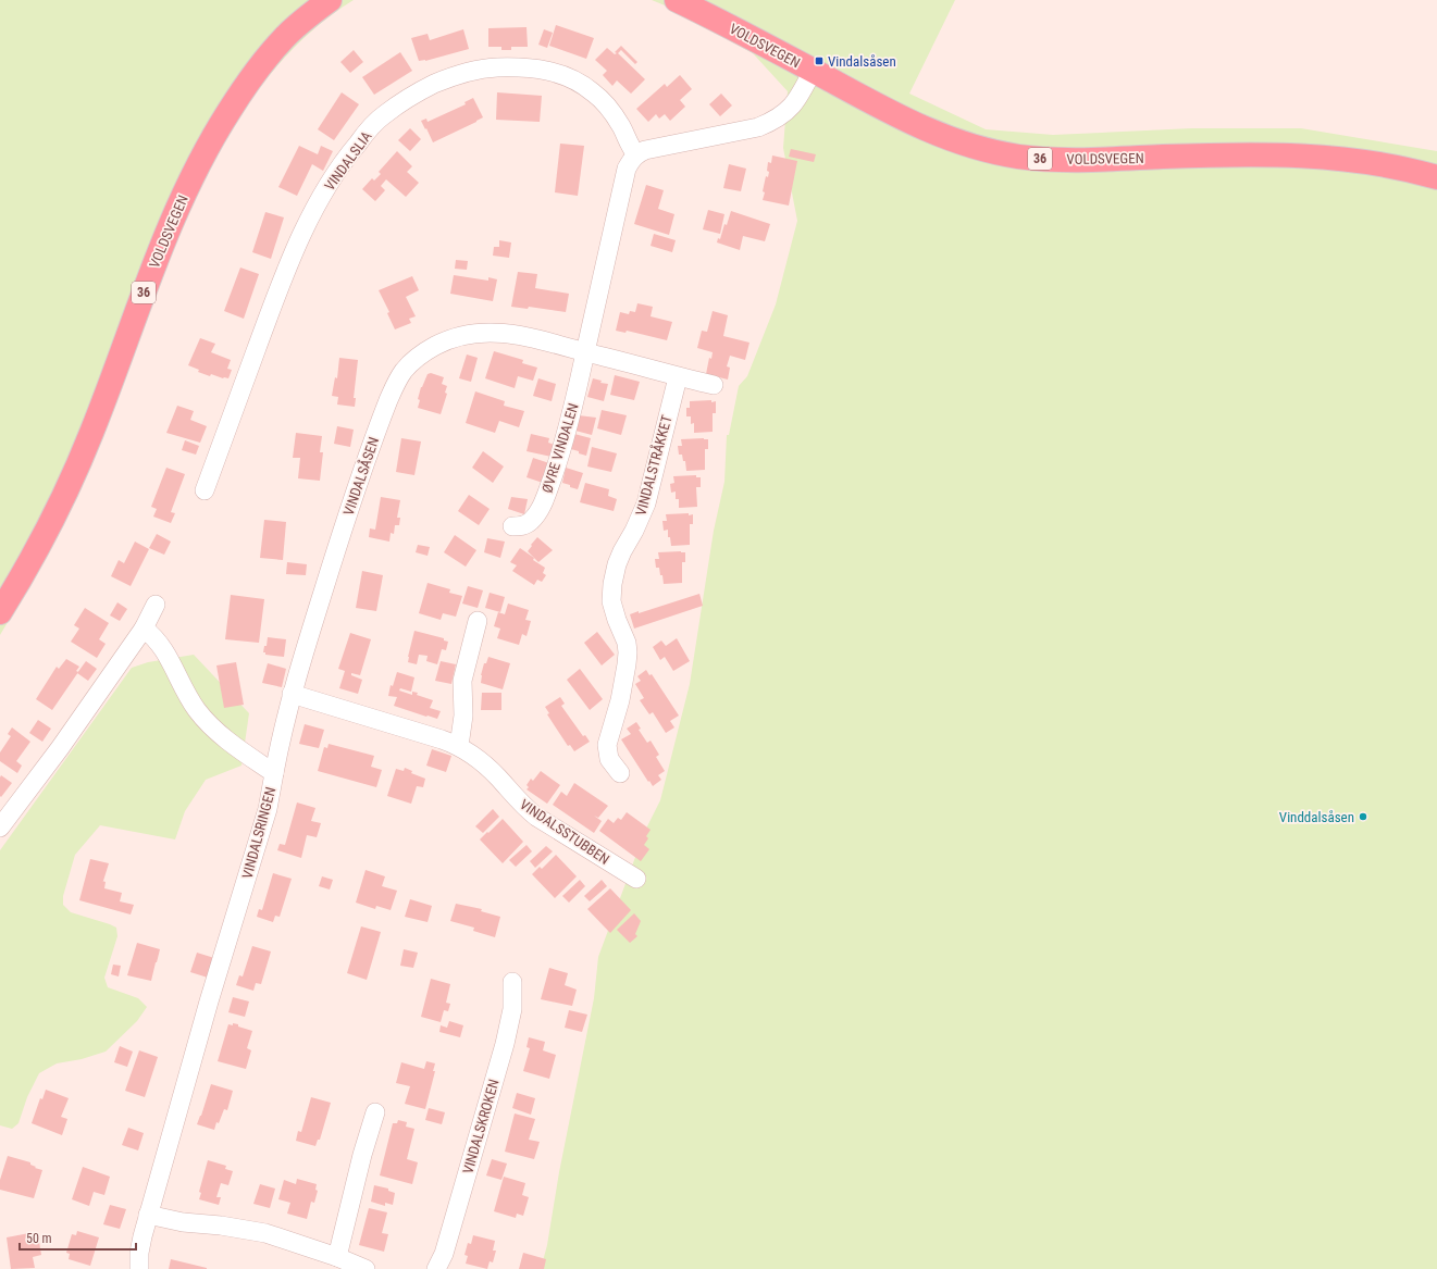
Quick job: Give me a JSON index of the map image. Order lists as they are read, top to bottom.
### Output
{
  "streets": {
    "highway": ["VOLDSVEGEN", "36"],
    "street": [
      "VINDALSLIA",
      "ØVRE VINDALEN",
      "VINDALSTRÅKKET",
      "VINDALSÅSEN",
      "VINDALSSTUBBEN",
      "VINDALSRINGEN",
      "VINDALSKROKEN"
    ]
  },
  "crossings": [
    ["ØVRE VINDALEN", "VINDALSÅSEN"],
    ["VINDALSTRÅKKET", "VINDALSÅSEN"],
    ["VINDALSÅSEN", "VINDALSSTUBBEN"],
    ["VINDALSÅSEN", "VINDALSRINGEN"]
  ],
  "places": {
    "transit": ["Vindalsåsen"],
    "other": ["Vinddalsåsen"]
  },
  "scale_bar": "50 m"
}
